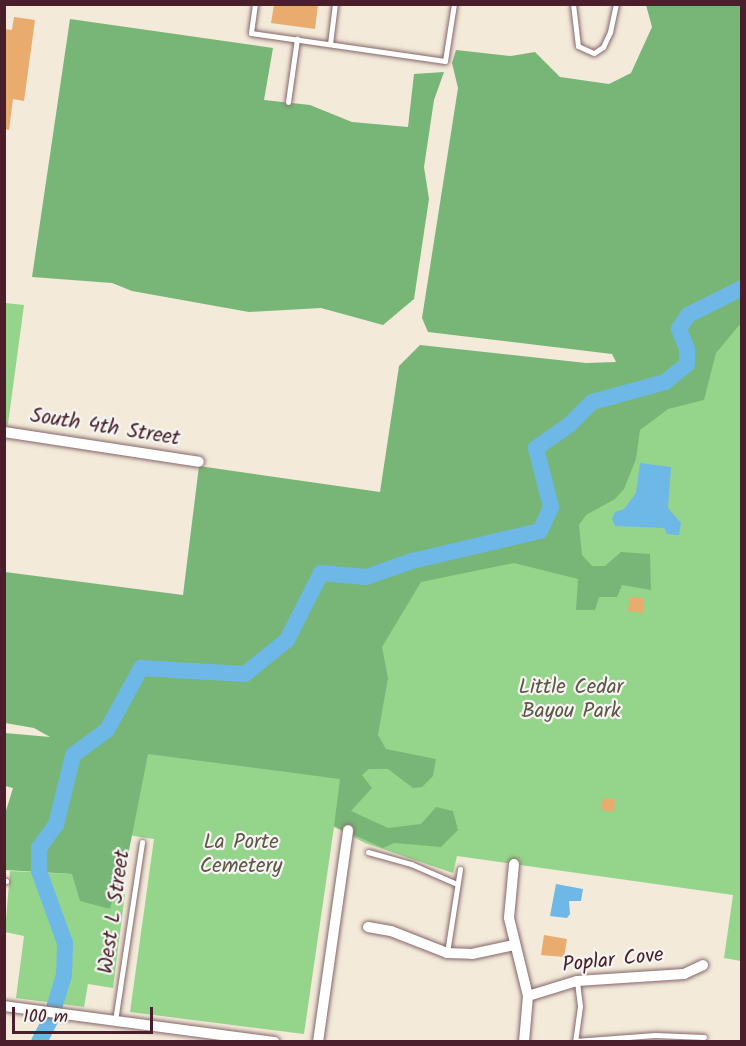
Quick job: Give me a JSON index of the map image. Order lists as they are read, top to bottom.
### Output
{
  "streets": {
    "street": ["South 4th Street", "Poplar Cove"],
    "lane": ["West L Street"]
  },
  "parks": ["Little Cedar Bayou Park", "La Porte Cemetery"],
  "scale_bar": "100 m"
}
